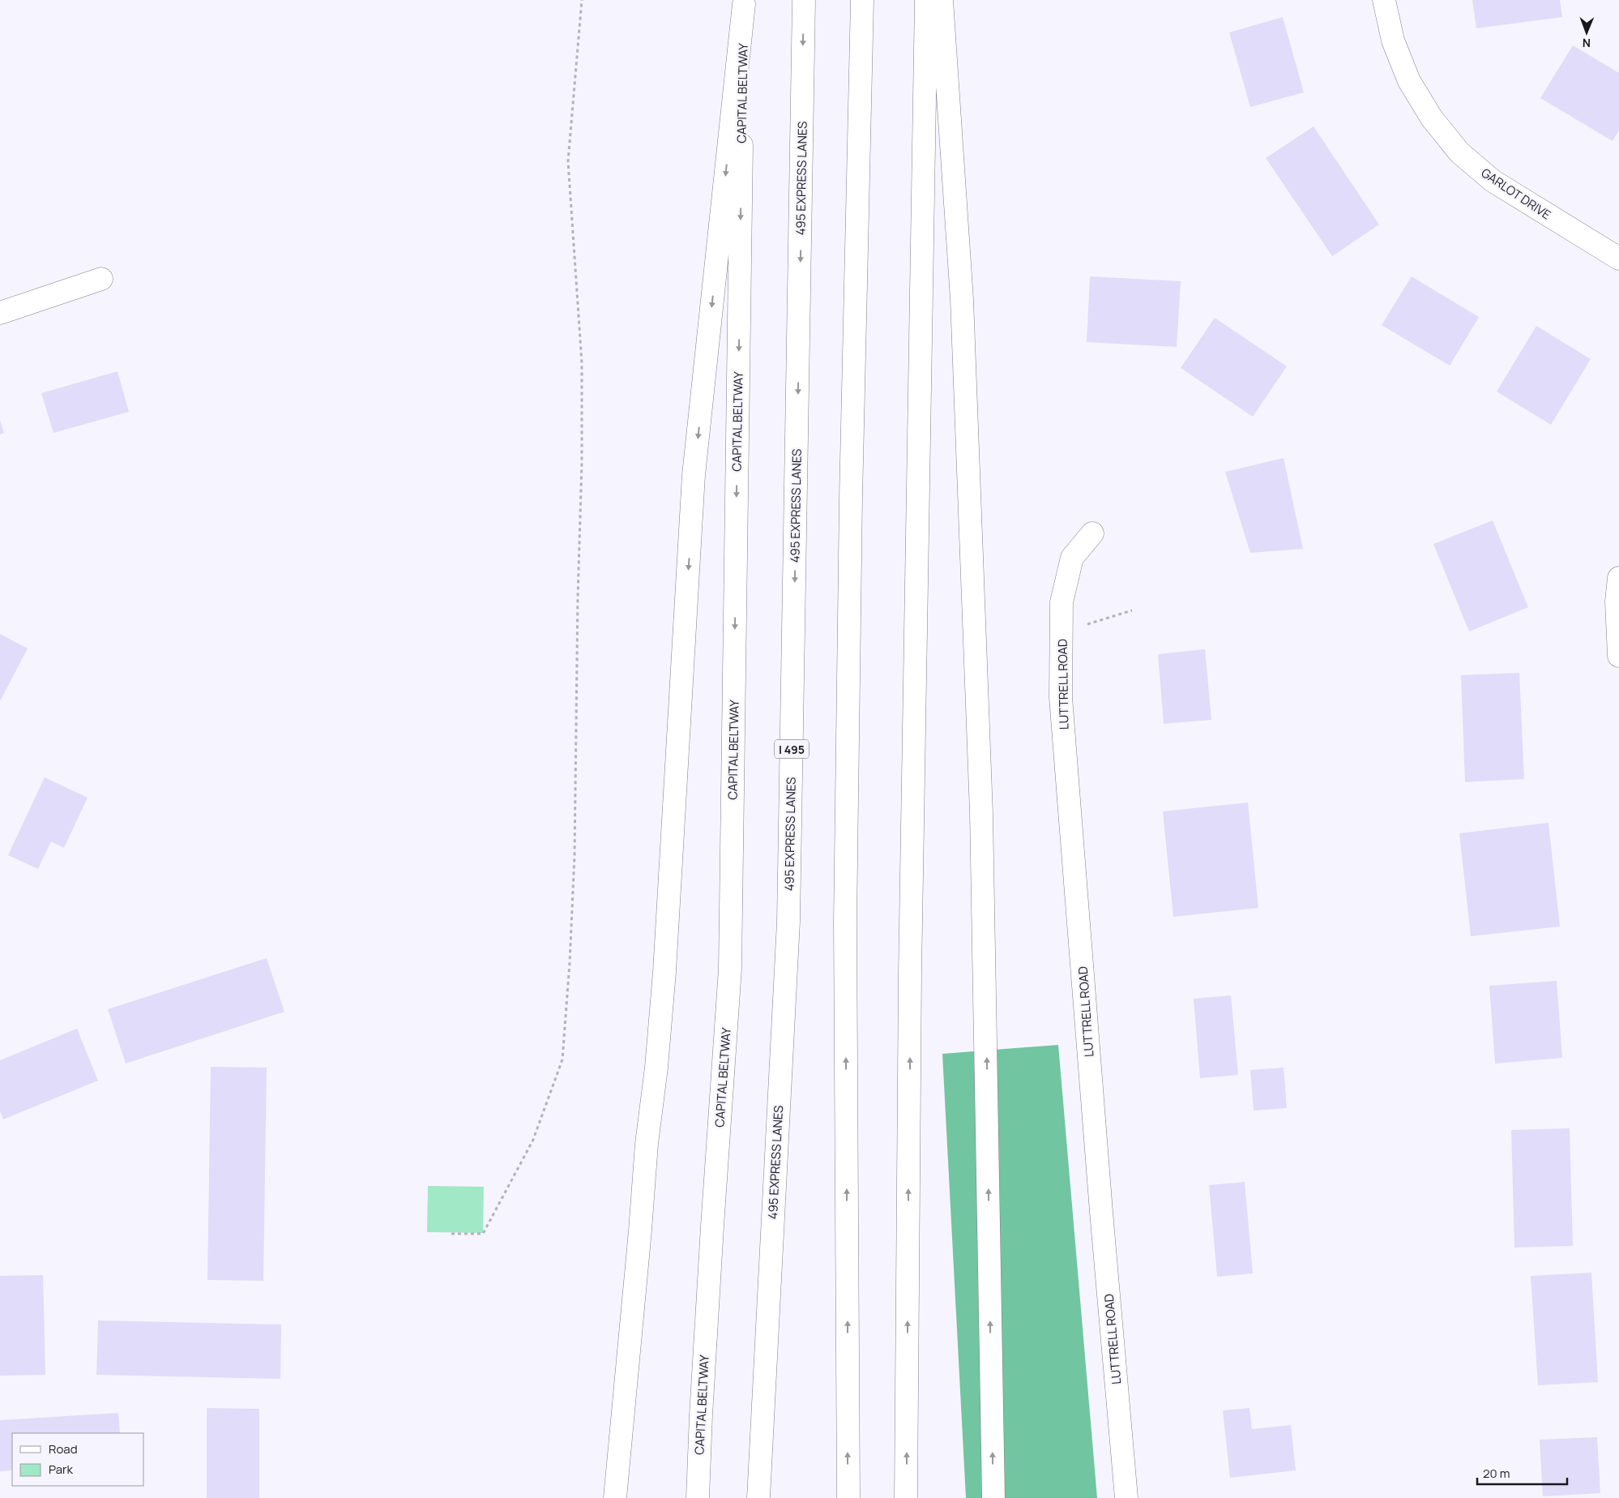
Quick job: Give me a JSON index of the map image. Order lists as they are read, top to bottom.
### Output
{
  "streets": {
    "main road": [
      "CAPITAL BELTWAY",
      "495 EXPRESS LANES",
      "GARLOT DRIVE",
      "LUTTRELL ROAD",
      "I 495"
    ]
  },
  "legend": ["Road", "Park"],
  "scale_bar": "20 m",
  "north": "bottom"
}
